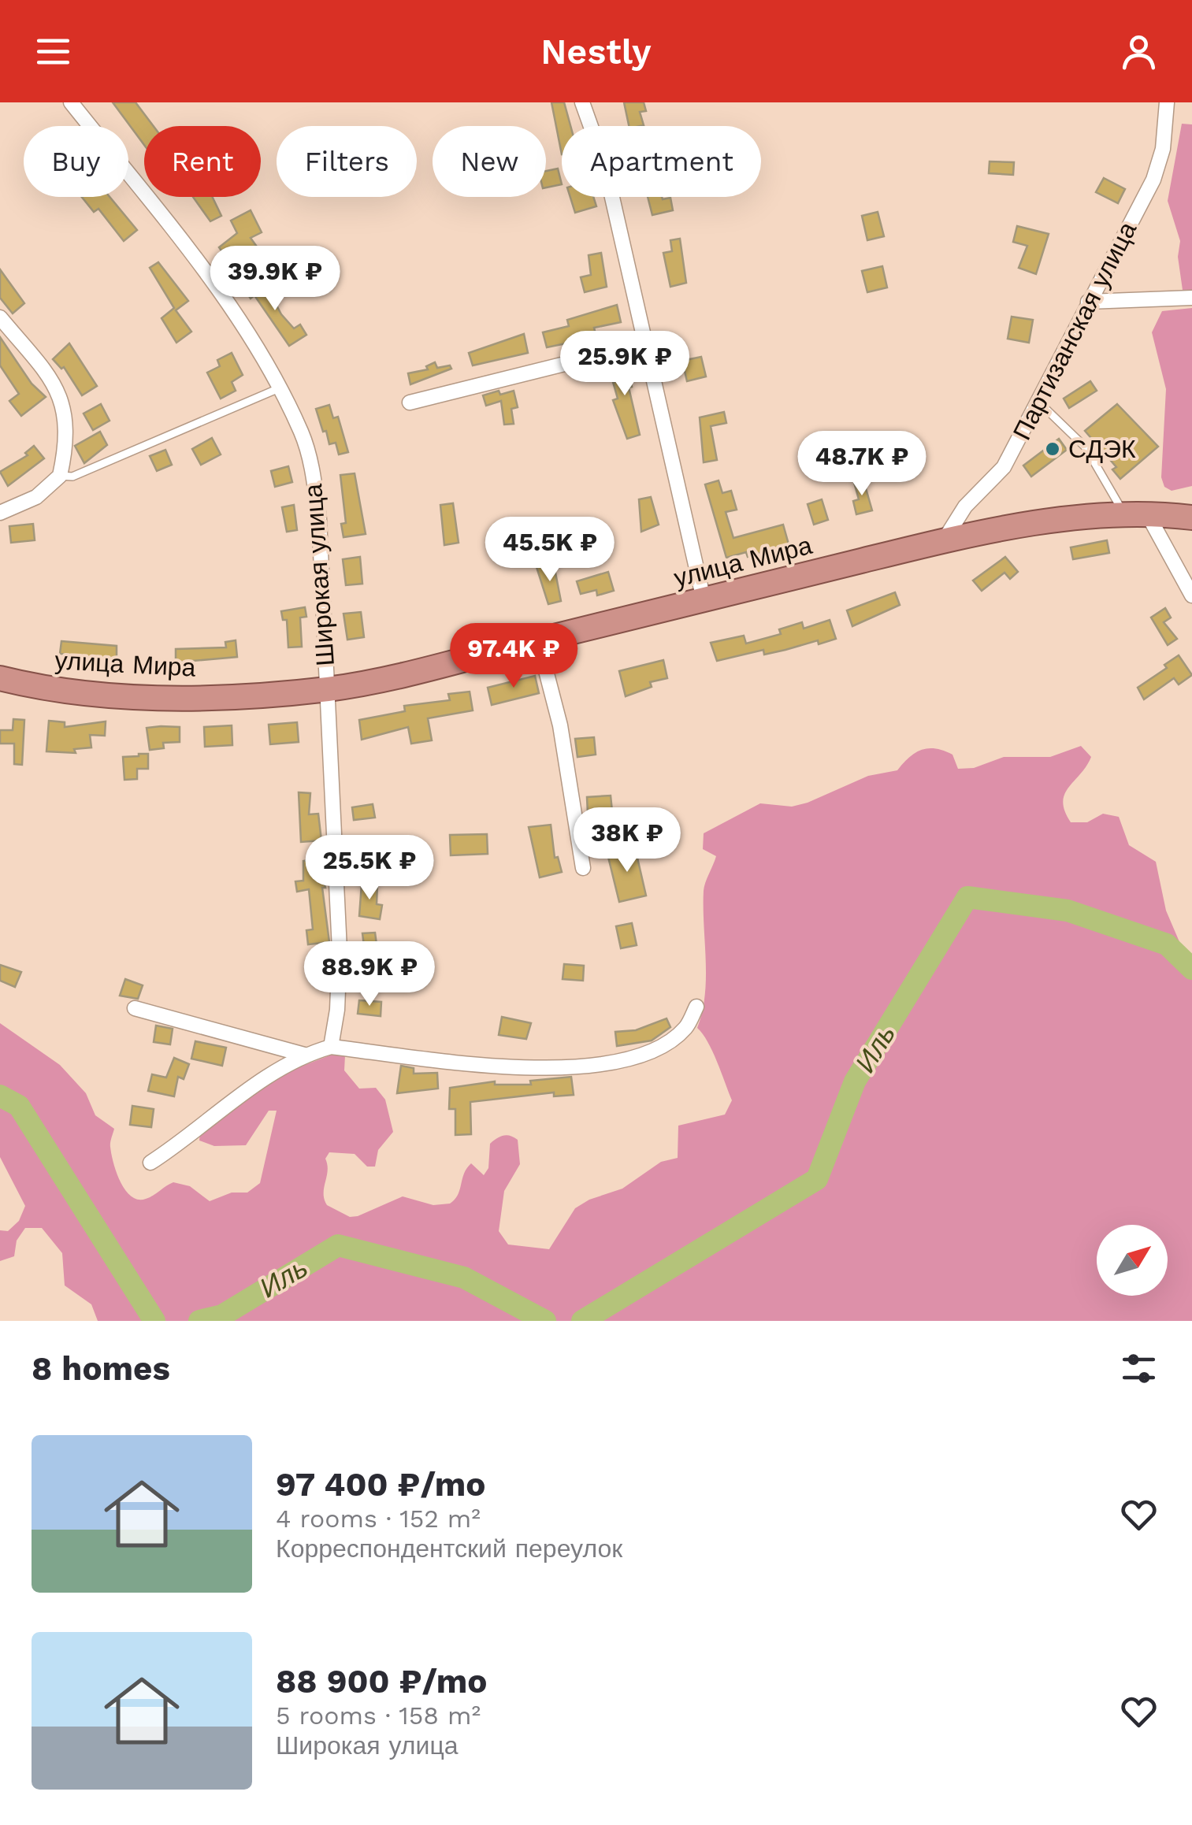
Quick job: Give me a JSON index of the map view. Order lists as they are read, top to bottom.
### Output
{
  "streets": {
    "highway": ["улица Мира"],
    "street": ["Партизанская улица", "Широкая улица"]
  },
  "crossings": [
    ["Партизанская улица", "улица Мира"],
    ["улица Мира", "Широкая улица"]
  ],
  "water": ["Иль"],
  "places": ["СДЭК"],
  "north": "top right",
  "page": {
    "header": "Nestly",
    "chip": [
      "Buy",
      "Rent",
      "Filters",
      "New",
      "Apartment"
    ],
    "price": [
      "39.9K ₽",
      "25.9K ₽",
      "48.7K ₽",
      "45.5K ₽",
      "97.4K ₽",
      "38K ₽",
      "25.5K ₽",
      "88.9K ₽"
    ],
    "heading": "8 homes",
    "list": [
      {
        "name": "97 400 ₽/mo",
        "note": "4 rooms · 152 m² · Корреспондентский переулок"
      },
      {
        "name": "88 900 ₽/mo",
        "note": "5 rooms · 158 m² · Широкая улица"
      }
    ]
  }
}
